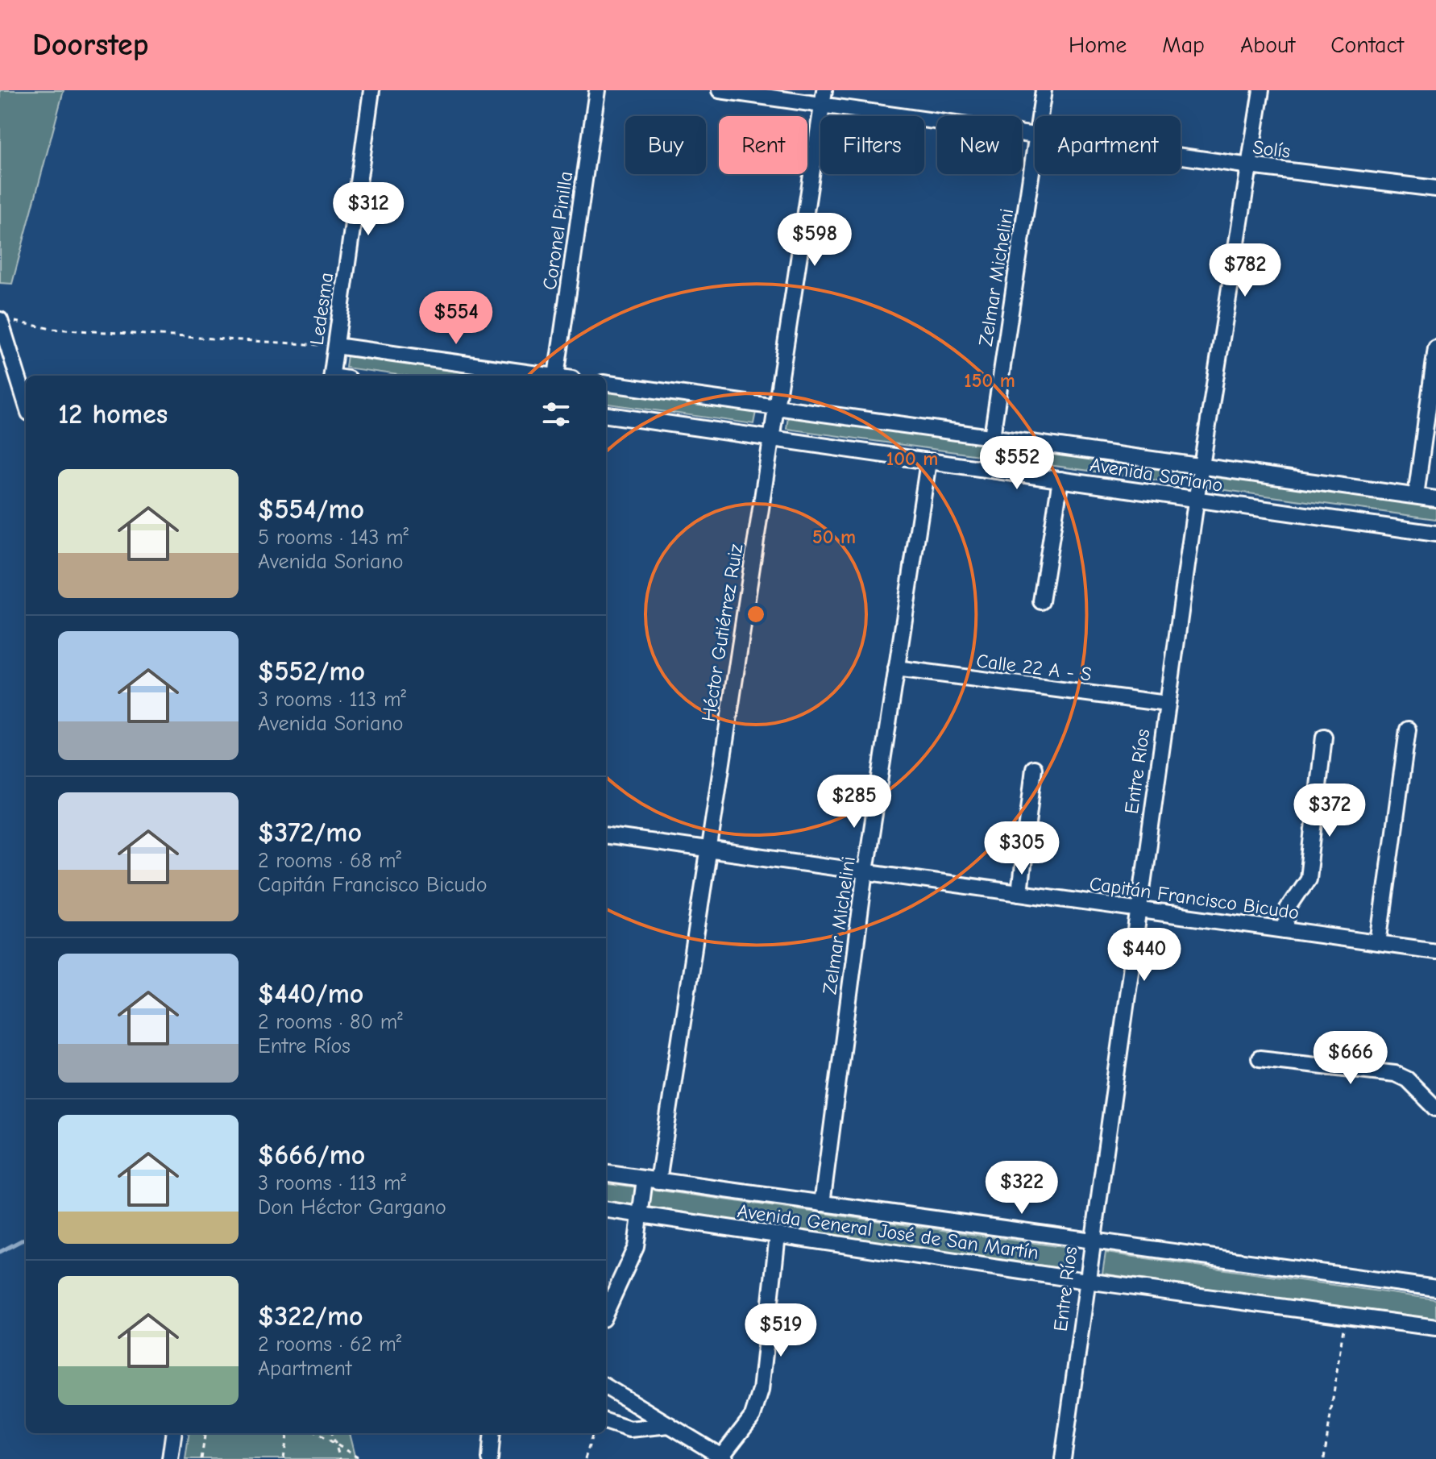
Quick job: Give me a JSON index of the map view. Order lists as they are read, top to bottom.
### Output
{
  "streets": {
    "street": [
      "Solís",
      "Coronel Pinilla",
      "Zelmar Michelini",
      "Ledesma",
      "Avenida Soriano",
      "Héctor Gutiérrez Ruiz",
      "Calle 22 A - S",
      "Entre Ríos",
      "Capitán Francisco Bicudo",
      "Avenida General José de San Martín"
    ]
  },
  "crossings": [
    ["Solís", "Héctor Gutiérrez Ruiz"],
    ["Solís", "Entre Ríos"],
    ["Zelmar Michelini", "Avenida Soriano"],
    ["Zelmar Michelini", "Calle 22 A - S"],
    ["Zelmar Michelini", "Capitán Francisco Bicudo"],
    ["Zelmar Michelini", "Avenida General José de San Martín"],
    ["Avenida Soriano", "Héctor Gutiérrez Ruiz"],
    ["Avenida Soriano", "Entre Ríos"],
    ["Héctor Gutiérrez Ruiz", "Capitán Francisco Bicudo"],
    ["Héctor Gutiérrez Ruiz", "Avenida General José de San Martín"],
    ["Calle 22 A - S", "Entre Ríos"],
    ["Entre Ríos", "Capitán Francisco Bicudo"],
    ["Entre Ríos", "Avenida General José de San Martín"]
  ],
  "page": {
    "header": "Doorstep",
    "nav": [
      "Home",
      "Map",
      "About",
      "Contact"
    ],
    "chip": [
      "Buy",
      "Rent",
      "Filters",
      "New",
      "Apartment"
    ],
    "price": [
      "$312",
      "$598",
      "$782",
      "$554",
      "$552",
      "$285",
      "$372",
      "$305",
      "$440",
      "$666",
      "$322",
      "$519"
    ],
    "heading": "12 homes",
    "list": [
      {
        "name": "$554/mo",
        "note": "5 rooms · 143 m² · Avenida Soriano"
      },
      {
        "name": "$552/mo",
        "note": "3 rooms · 113 m² · Avenida Soriano"
      },
      {
        "name": "$372/mo",
        "note": "2 rooms · 68 m² · Capitán Francisco Bicudo"
      },
      {
        "name": "$440/mo",
        "note": "2 rooms · 80 m² · Entre Ríos"
      },
      {
        "name": "$666/mo",
        "note": "3 rooms · 113 m² · Don Héctor Gargano"
      },
      {
        "name": "$322/mo",
        "note": "2 rooms · 62 m² · Apartment"
      }
    ]
  },
  "rings": ["150 m", "100 m", "50 m"]
}
